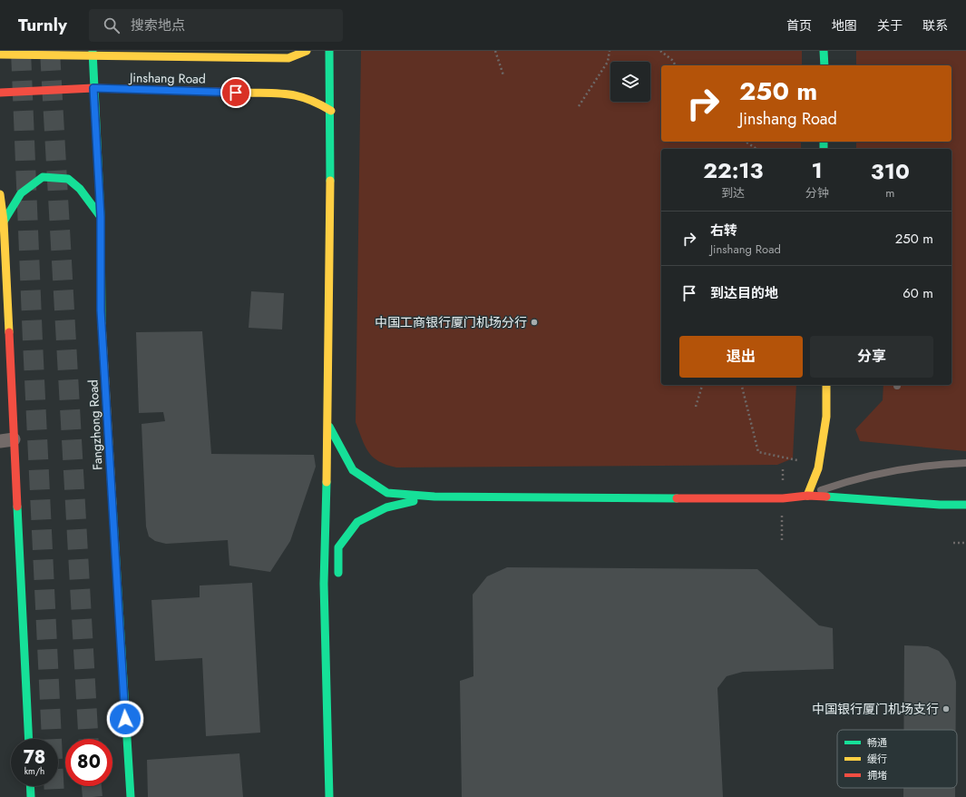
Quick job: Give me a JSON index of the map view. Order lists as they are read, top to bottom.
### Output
{
  "streets": {
    "main road": ["Jinshang Road", "Fangzhong Road"]
  },
  "crossings": [
    ["Jinshang Road", "Fangzhong Road"]
  ],
  "places": ["中国工商银行厦门机场分行", "中国银行厦门机场支行"],
  "legend": ["畅通", "缓行", "拥堵"],
  "page": {
    "header": "Turnly",
    "search": "搜索地点",
    "nav": [
      "首页",
      "地图",
      "关于",
      "联系"
    ],
    "turn": ["250 m", "Jinshang Road"],
    "eta": [
      "22:13",
      "到达",
      "1",
      "分钟",
      "310",
      "m"
    ],
    "list": [
      {
        "name": "右转",
        "note": "Jinshang Road",
        "value": "250 m"
      },
      {
        "name": "到达目的地",
        "value": "60 m"
      }
    ],
    "buttons": ["退出", "分享"],
    "speed": "78 km/h",
    "limit": "80"
  }
}
